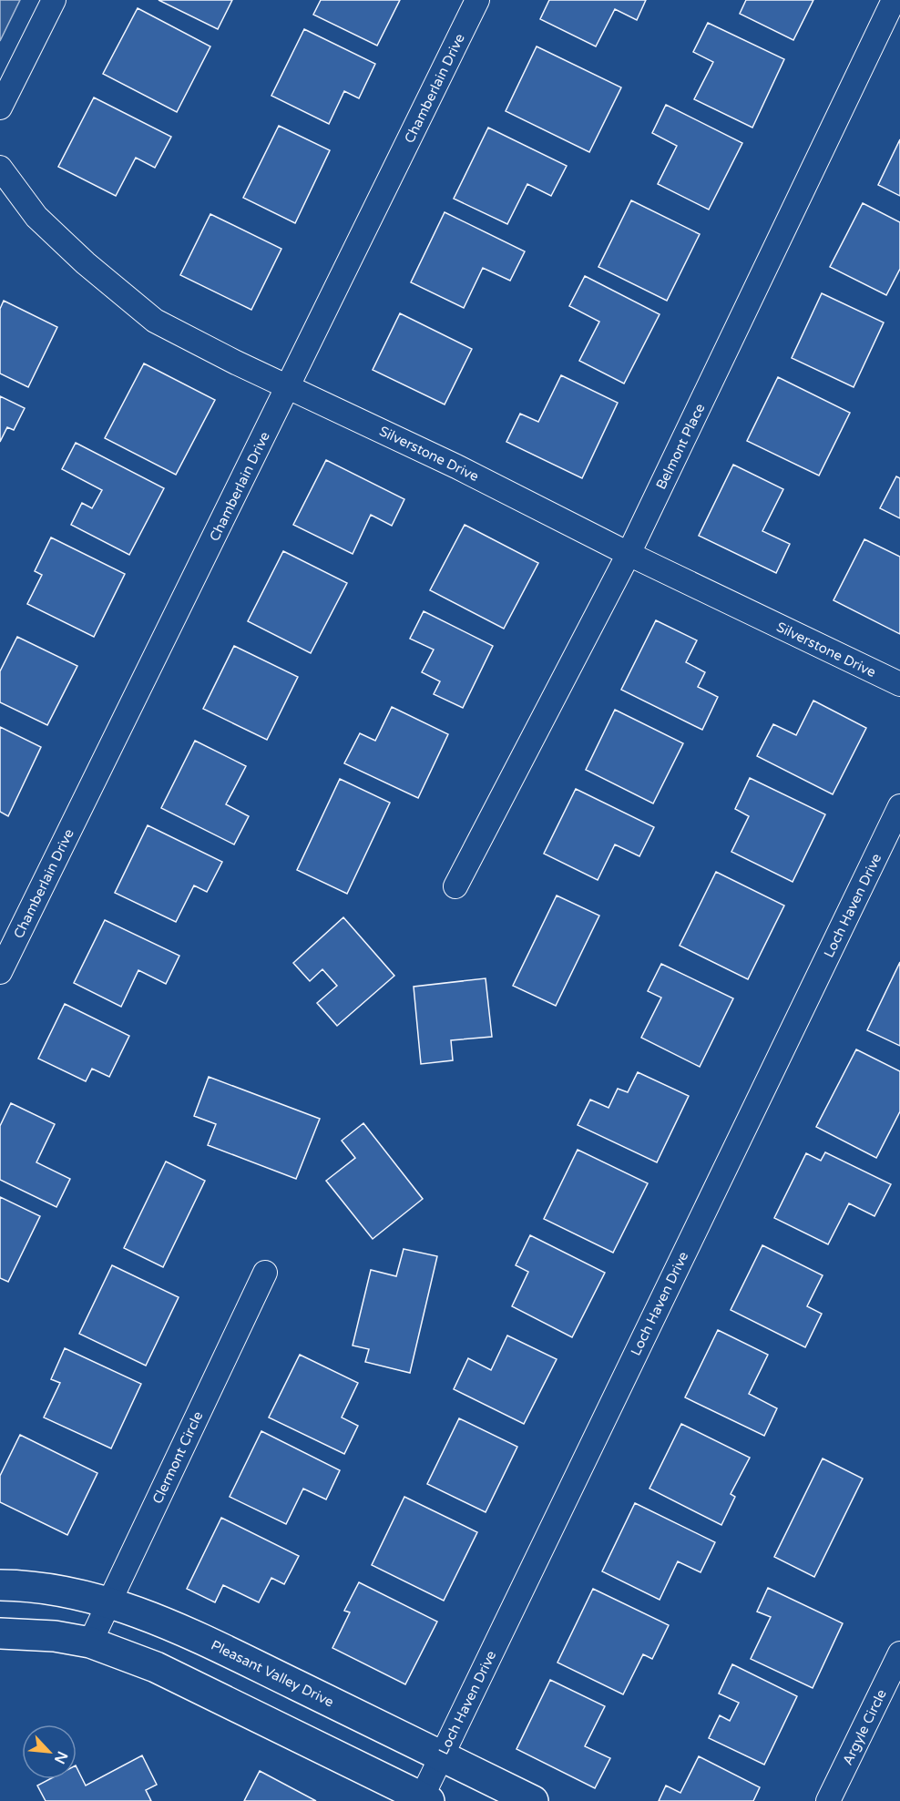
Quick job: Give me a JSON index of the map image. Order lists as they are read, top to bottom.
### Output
{
  "streets": {
    "street": [
      "Chamberlain Drive",
      "Belmont Place",
      "Silverstone Drive",
      "Loch Haven Drive",
      "Clermont Circle",
      "Pleasant Valley Drive",
      "Argyle Circle"
    ]
  },
  "crossings": [
    ["Chamberlain Drive", "Silverstone Drive"],
    ["Belmont Place", "Silverstone Drive"],
    ["Loch Haven Drive", "Pleasant Valley Drive"],
    ["Clermont Circle", "Pleasant Valley Drive"]
  ],
  "north": "bottom right"
}
